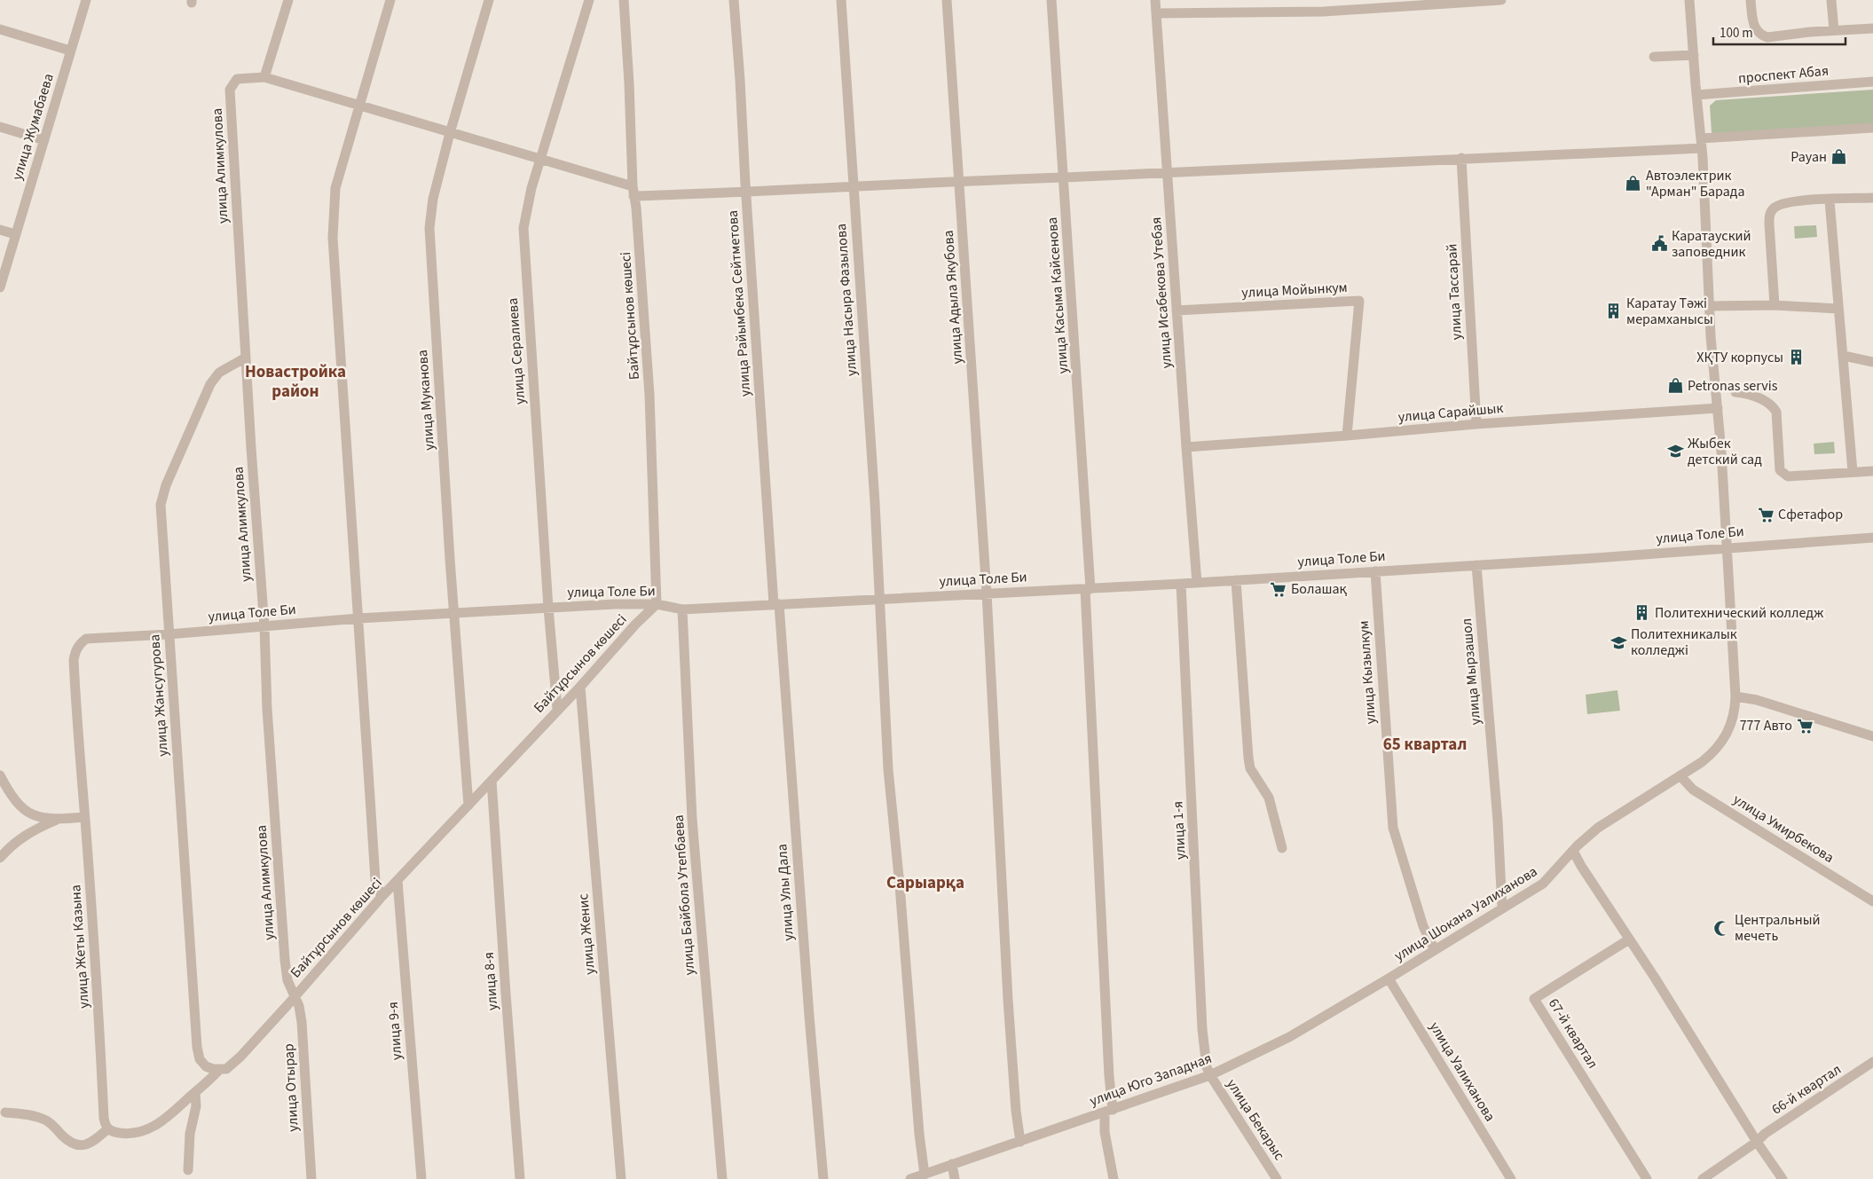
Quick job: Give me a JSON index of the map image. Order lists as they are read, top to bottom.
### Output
{
  "streets": {
    "street": [
      "проспект Абая",
      "улица Жумабаева",
      "улица Алимкулова",
      "улица Мойынкум",
      "улица Тассарай",
      "улица Исабекова Утебая",
      "улица Касыма Кайсенова",
      "улица Адыла Якубова",
      "улица Насыра Фазылова",
      "улица Райымбека Сейтметова",
      "Байтұрсынов көшесі",
      "улица Сералиева",
      "улица Муканова",
      "улица Сарайшык",
      "улица Толе Би",
      "улица Мырзашол",
      "улица Кызылкум",
      "улица Жансугурова",
      "улица Умирбекова",
      "улица 1-я",
      "улица Улы Дала",
      "улица Байбола Утепбаева",
      "улица Шокана Уалиханова",
      "улица Женис",
      "улица Жеты Казына",
      "улица 8-я",
      "улица 9-я",
      "67-й квартал",
      "улица Уалиханова",
      "улица Юго Западная",
      "улица Отырар",
      "66-й квартал",
      "улица Бекарыс"
    ]
  },
  "crossings": [
    ["проспект Абая", "улица Шокана Уалиханова"],
    ["улица Алимкулова", "Байтұрсынов көшесі"],
    ["улица Алимкулова", "улица Толе Би"],
    ["улица Алимкулова", "улица Жансугурова"],
    ["улица Алимкулова", "улица Отырар"],
    ["улица Мойынкум", "улица Исабекова Утебая"],
    ["улица Мойынкум", "улица Сарайшык"],
    ["улица Тассарай", "улица Сарайшык"],
    ["улица Исабекова Утебая", "улица Сарайшык"],
    ["улица Исабекова Утебая", "улица Толе Би"],
    ["улица Касыма Кайсенова", "улица Толе Би"],
    ["улица Касыма Кайсенова", "улица Юго Западная"],
    ["улица Адыла Якубова", "улица Толе Би"],
    ["улица Адыла Якубова", "улица Юго Западная"],
    ["улица Насыра Фазылова", "улица Толе Би"],
    ["улица Насыра Фазылова", "улица Юго Западная"],
    ["улица Райымбека Сейтметова", "улица Толе Би"],
    ["улица Райымбека Сейтметова", "улица Улы Дала"],
    ["Байтұрсынов көшесі", "улица Сералиева"],
    ["Байтұрсынов көшесі", "улица Муканова"],
    ["Байтұрсынов көшесі", "улица Толе Би"],
    ["Байтұрсынов көшесі", "улица Жансугурова"],
    ["Байтұрсынов көшесі", "улица Женис"],
    ["Байтұрсынов көшесі", "улица 8-я"],
    ["Байтұрсынов көшесі", "улица 9-я"],
    ["Байтұрсынов көшесі", "улица Отырар"],
    ["улица Сералиева", "улица Толе Би"],
    ["улица Муканова", "улица Толе Би"],
    ["улица Сарайшык", "улица Шокана Уалиханова"],
    ["улица Толе Би", "улица Мырзашол"],
    ["улица Толе Би", "улица Кызылкум"],
    ["улица Толе Би", "улица Жансугурова"],
    ["улица Толе Би", "улица 1-я"],
    ["улица Толе Би", "улица Улы Дала"],
    ["улица Толе Би", "улица Байбола Утепбаева"],
    ["улица Толе Би", "улица Шокана Уалиханова"],
    ["улица Толе Би", "улица Жеты Казына"],
    ["улица Мырзашол", "улица Шокана Уалиханова"],
    ["улица Кызылкум", "улица Шокана Уалиханова"],
    ["улица Умирбекова", "улица Шокана Уалиханова"],
    ["улица 1-я", "улица Юго Западная"],
    ["улица 1-я", "улица Бекарыс"],
    ["улица Шокана Уалиханова", "улица Уалиханова"],
    ["улица Шокана Уалиханова", "улица Юго Западная"],
    ["улица Уалиханова", "улица Юго Западная"],
    ["улица Юго Западная", "улица Бекарыс"]
  ],
  "districts": ["Новастройка район", "65 квартал", "Сарыарқа"],
  "places": {
    "shop": ["Рауан", "Автоэлектрик \"Арман\" Барада", "Petronas servis"],
    "public building": ["Каратауский заповедник"],
    "building": ["Каратау Тәжі мерамханысы", "ХҚТУ корпусы", "Политехнический колледж"],
    "school or university": ["Жыбек детский сад", "Политехникалык колледжі"],
    "supermarket": ["Сфетафор", "Болашақ", "777 Авто"],
    "mosque": ["Центральный мечеть"]
  },
  "scale_bar": "100 m"
}
